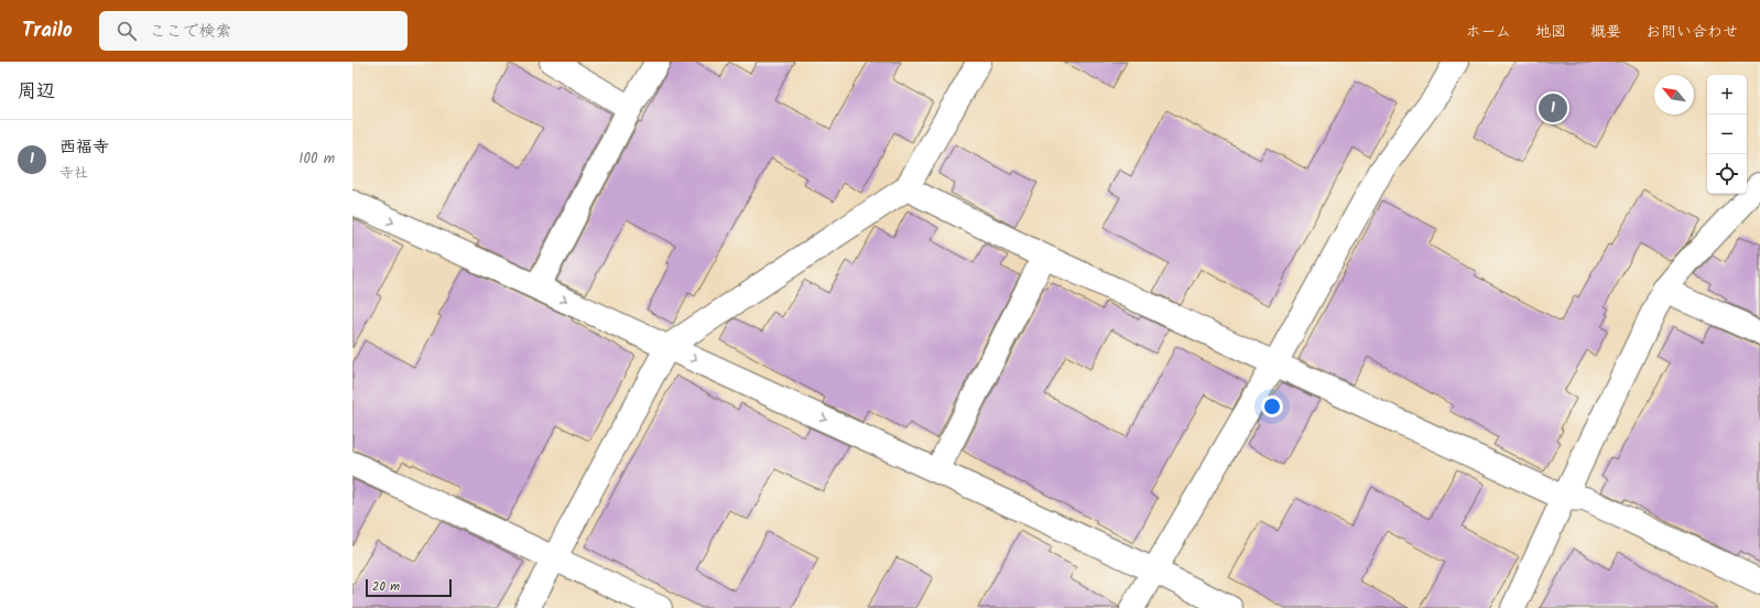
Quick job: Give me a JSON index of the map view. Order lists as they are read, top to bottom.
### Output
{
  "scale_bar": "20 m",
  "north": "top left",
  "page": {
    "header": "Trailo",
    "search": "ここで検索",
    "nav": [
      "ホーム",
      "地図",
      "概要",
      "お問い合わせ"
    ],
    "heading": "周辺",
    "map_buttons": ["+", "−"],
    "pins": "1",
    "list": [
      {
        "mark": "1",
        "name": "西福寺",
        "note": "寺社",
        "value": "100 m"
      }
    ],
    "scale": "20 m"
  }
}
